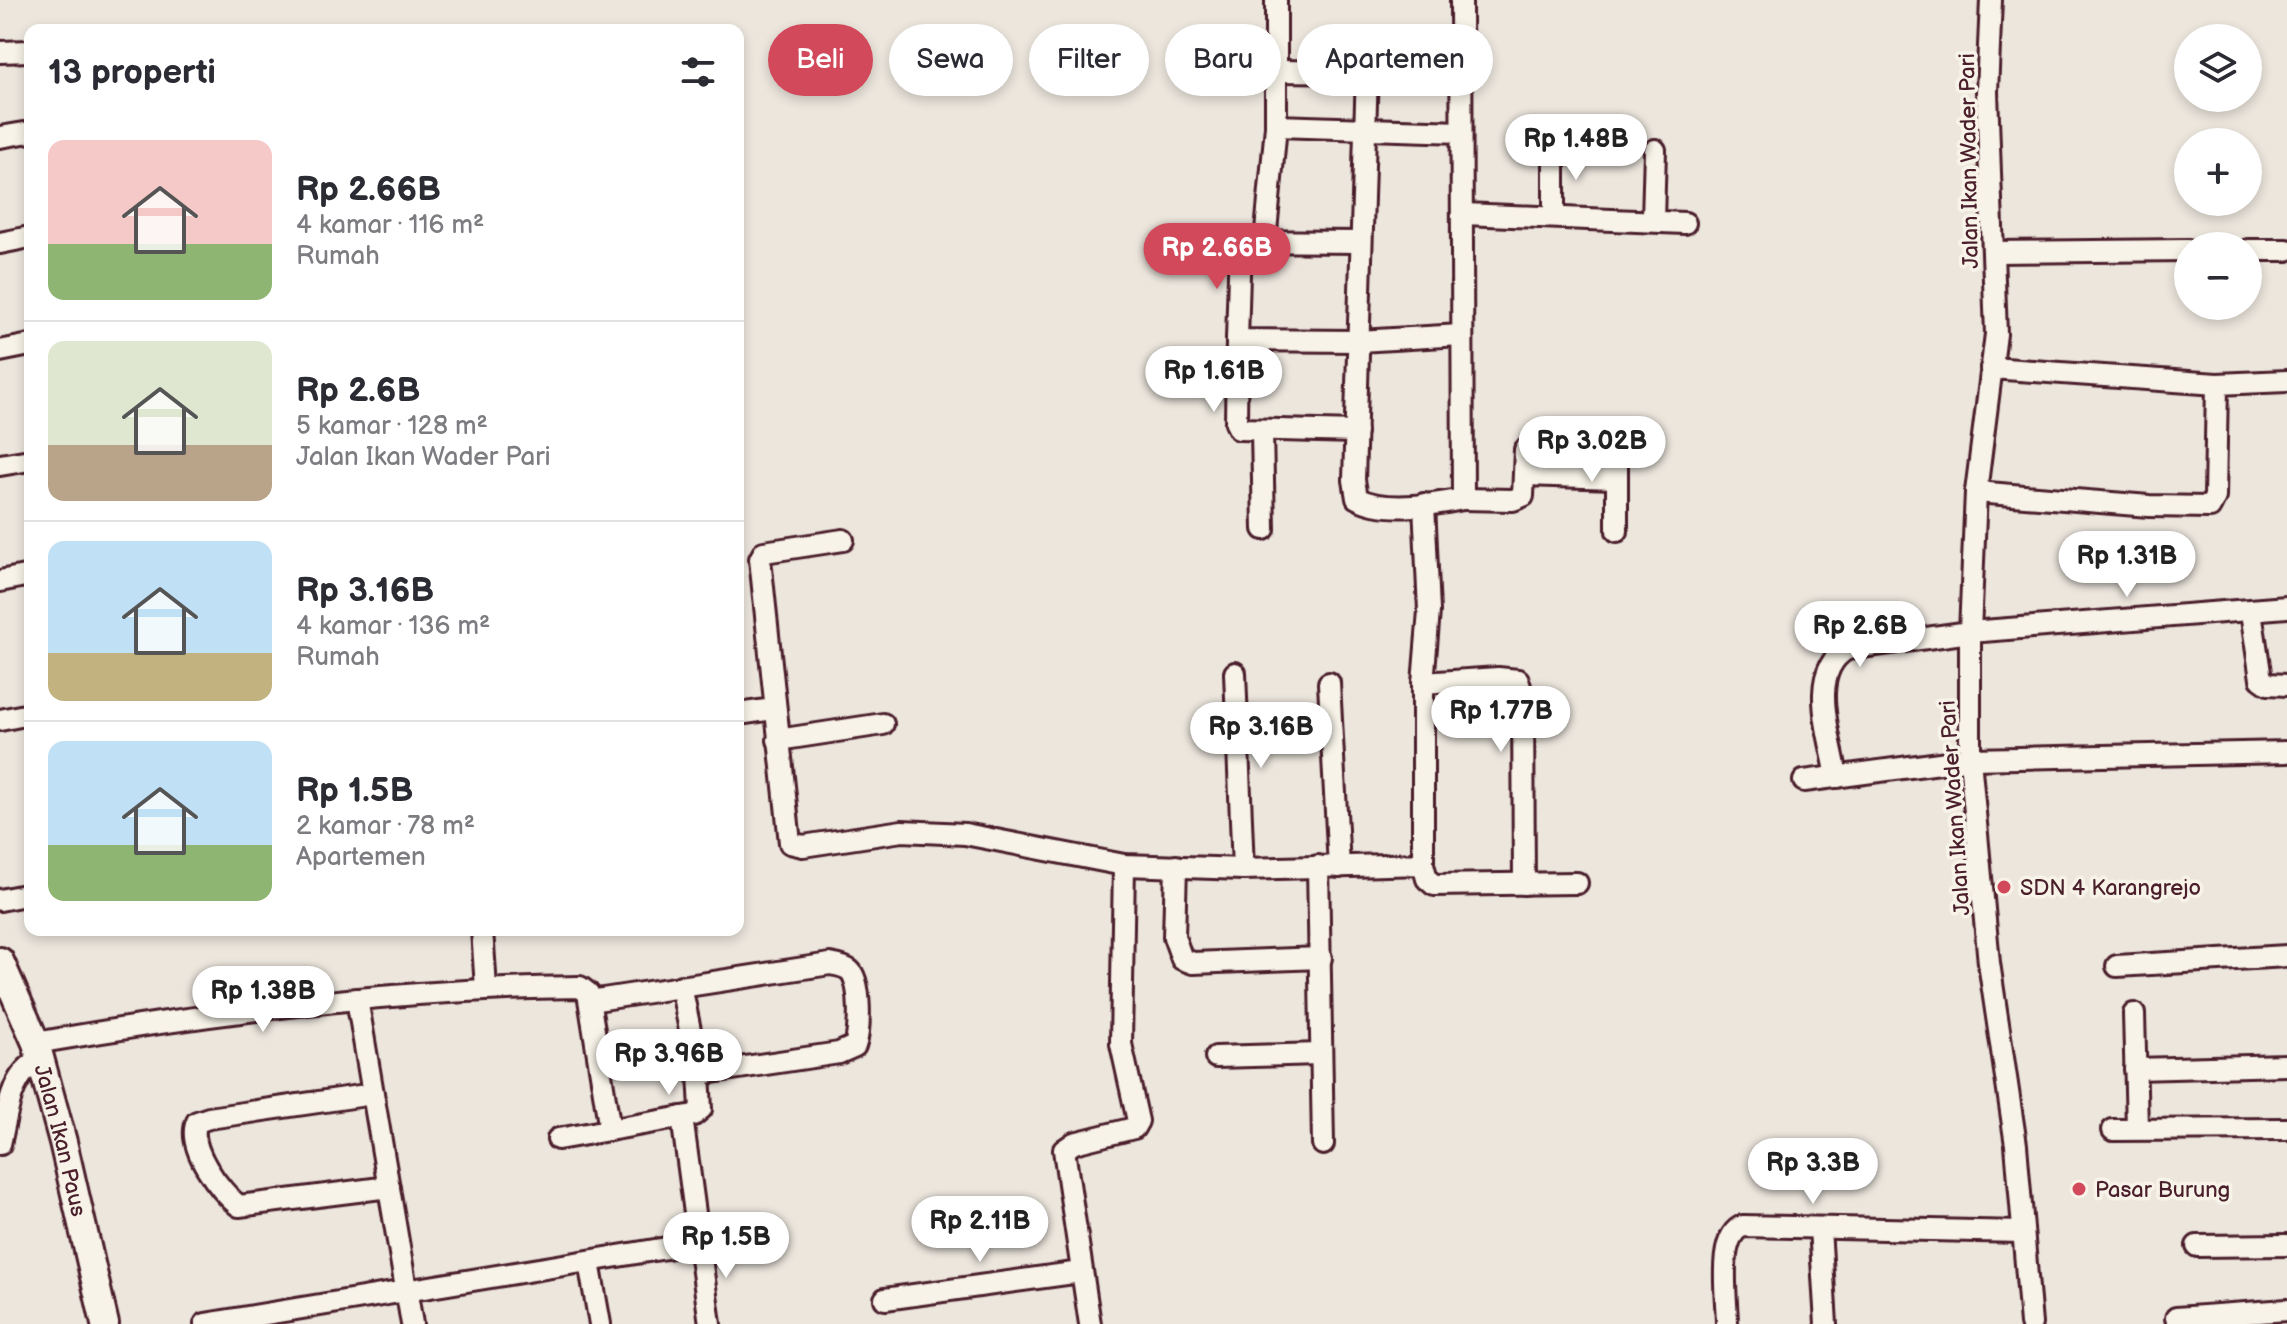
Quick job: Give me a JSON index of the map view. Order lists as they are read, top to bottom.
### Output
{
  "streets": {
    "main road": ["Jalan Ikan Paus"],
    "street": ["Jalan Ikan Wader Pari"]
  },
  "places": ["SDN 4 Karangrejo", "Pasar Burung"],
  "page": {
    "map_buttons": ["+", "−"],
    "chip": [
      "Beli",
      "Sewa",
      "Filter",
      "Baru",
      "Apartemen"
    ],
    "heading": "13 properti",
    "price": [
      "Rp 1.48B",
      "Rp 2.66B",
      "Rp 1.61B",
      "Rp 3.02B",
      "Rp 1.31B",
      "Rp 2.6B",
      "Rp 1.77B",
      "Rp 3.16B",
      "Rp 1.38B",
      "Rp 3.96B",
      "Rp 3.3B",
      "Rp 2.11B",
      "Rp 1.5B"
    ],
    "list": [
      {
        "name": "Rp 2.66B",
        "note": "4 kamar · 116 m² · Rumah"
      },
      {
        "name": "Rp 2.6B",
        "note": "5 kamar · 128 m² · Jalan Ikan Wader Pari"
      },
      {
        "name": "Rp 3.16B",
        "note": "4 kamar · 136 m² · Rumah"
      },
      {
        "name": "Rp 1.5B",
        "note": "2 kamar · 78 m² · Apartemen"
      }
    ]
  }
}
